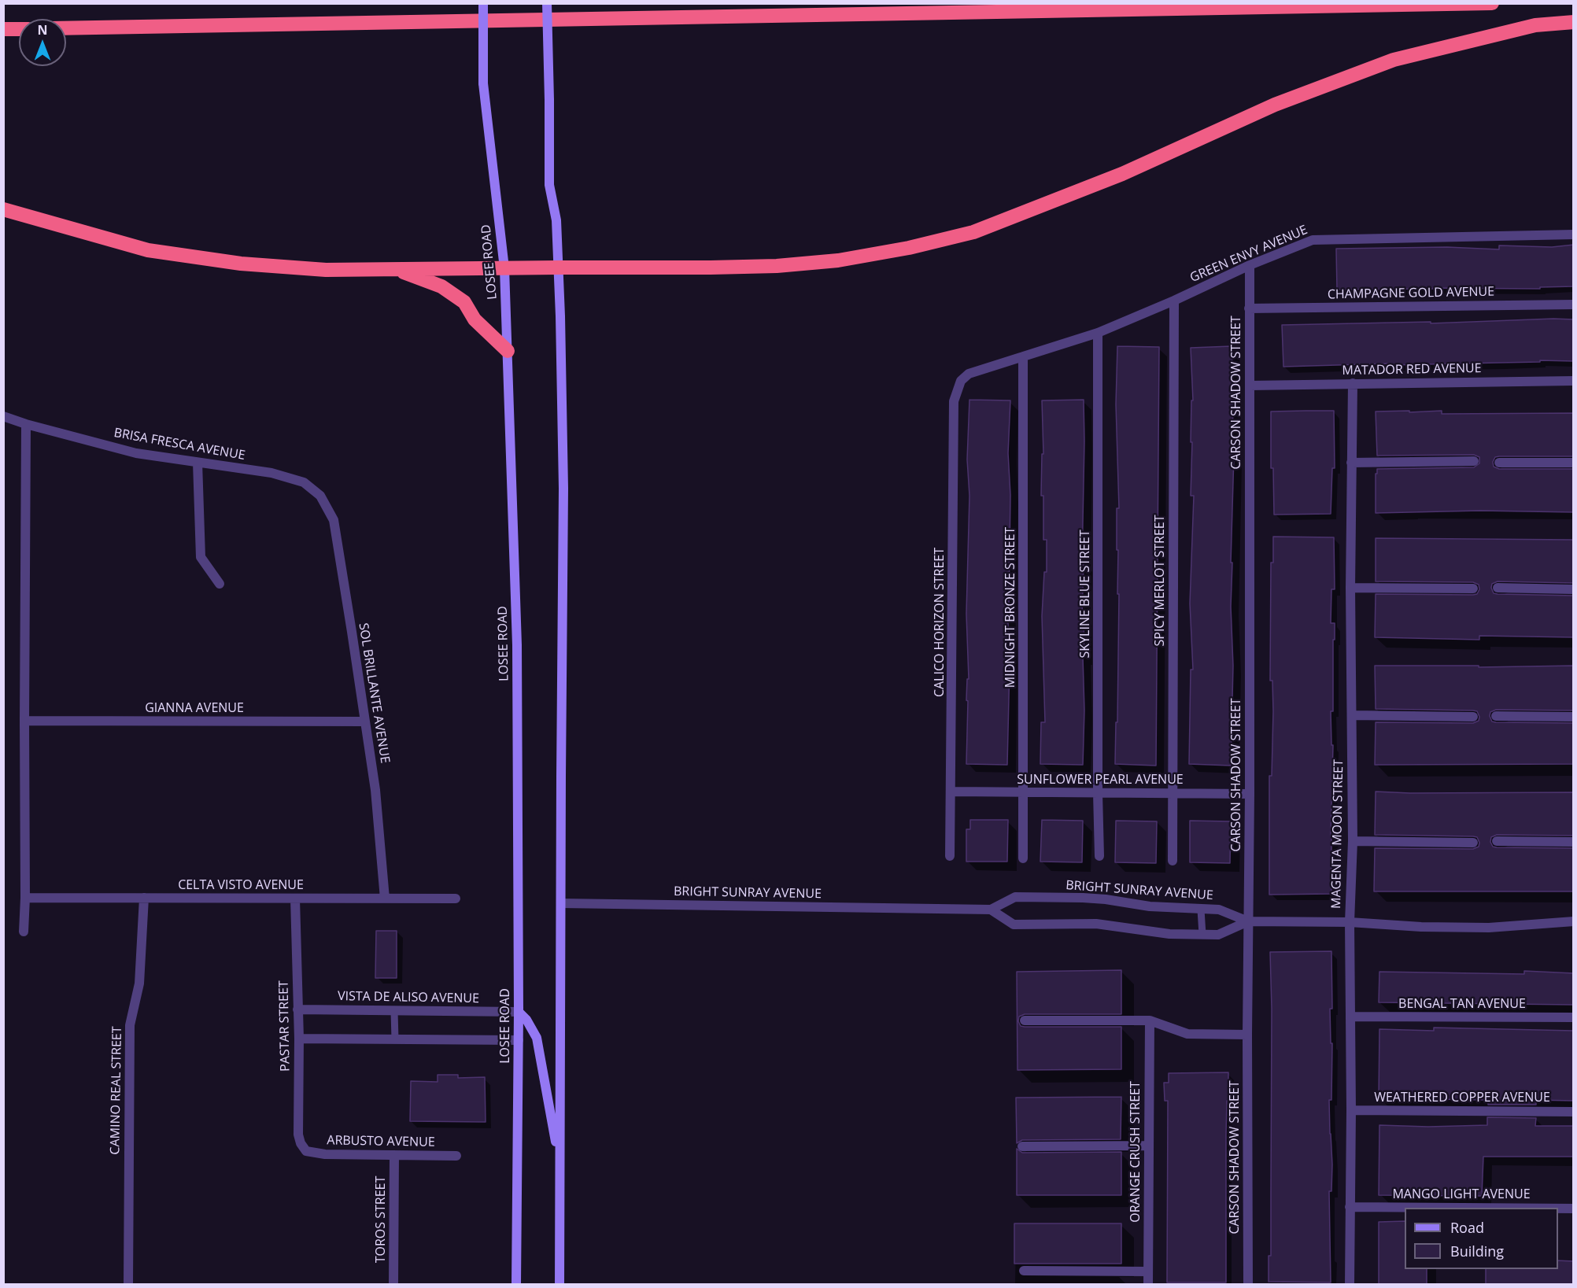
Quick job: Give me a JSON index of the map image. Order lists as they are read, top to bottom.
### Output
{
  "streets": {
    "main road": ["LOSEE ROAD"],
    "street": [
      "GREEN ENVY AVENUE",
      "CHAMPAGNE GOLD AVENUE",
      "MATADOR RED AVENUE",
      "CARSON SHADOW STREET",
      "BRISA FRESCA AVENUE",
      "SPICY MERLOT STREET",
      "SKYLINE BLUE STREET",
      "MIDNIGHT BRONZE STREET",
      "CALICO HORIZON STREET",
      "SOL BRILLANTE AVENUE",
      "GIANNA AVENUE",
      "SUNFLOWER PEARL AVENUE",
      "MAGENTA MOON STREET",
      "CELTA VISTO AVENUE",
      "BRIGHT SUNRAY AVENUE",
      "VISTA DE ALISO AVENUE",
      "BENGAL TAN AVENUE",
      "PASTAR STREET",
      "CAMINO REAL STREET",
      "WEATHERED COPPER AVENUE",
      "ARBUSTO AVENUE",
      "ORANGE CRUSH STREET",
      "MANGO LIGHT AVENUE",
      "TOROS STREET"
    ]
  },
  "crossings": [
    ["GREEN ENVY AVENUE", "CARSON SHADOW STREET"],
    ["GREEN ENVY AVENUE", "SPICY MERLOT STREET"],
    ["GREEN ENVY AVENUE", "SKYLINE BLUE STREET"],
    ["GREEN ENVY AVENUE", "MIDNIGHT BRONZE STREET"],
    ["GREEN ENVY AVENUE", "CALICO HORIZON STREET"],
    ["LOSEE ROAD", "VISTA DE ALISO AVENUE"],
    ["CHAMPAGNE GOLD AVENUE", "CARSON SHADOW STREET"],
    ["MATADOR RED AVENUE", "CARSON SHADOW STREET"],
    ["MATADOR RED AVENUE", "MAGENTA MOON STREET"],
    ["CARSON SHADOW STREET", "SUNFLOWER PEARL AVENUE"],
    ["CARSON SHADOW STREET", "BRIGHT SUNRAY AVENUE"],
    ["BRISA FRESCA AVENUE", "SOL BRILLANTE AVENUE"],
    ["SPICY MERLOT STREET", "SUNFLOWER PEARL AVENUE"],
    ["SKYLINE BLUE STREET", "SUNFLOWER PEARL AVENUE"],
    ["MIDNIGHT BRONZE STREET", "SUNFLOWER PEARL AVENUE"],
    ["CALICO HORIZON STREET", "SUNFLOWER PEARL AVENUE"],
    ["SOL BRILLANTE AVENUE", "GIANNA AVENUE"],
    ["SOL BRILLANTE AVENUE", "CELTA VISTO AVENUE"],
    ["MAGENTA MOON STREET", "BENGAL TAN AVENUE"],
    ["MAGENTA MOON STREET", "WEATHERED COPPER AVENUE"],
    ["MAGENTA MOON STREET", "MANGO LIGHT AVENUE"],
    ["CELTA VISTO AVENUE", "PASTAR STREET"],
    ["CELTA VISTO AVENUE", "CAMINO REAL STREET"],
    ["VISTA DE ALISO AVENUE", "PASTAR STREET"],
    ["PASTAR STREET", "ARBUSTO AVENUE"],
    ["ARBUSTO AVENUE", "TOROS STREET"]
  ],
  "legend": ["Road", "Building"],
  "north": "top"
}
